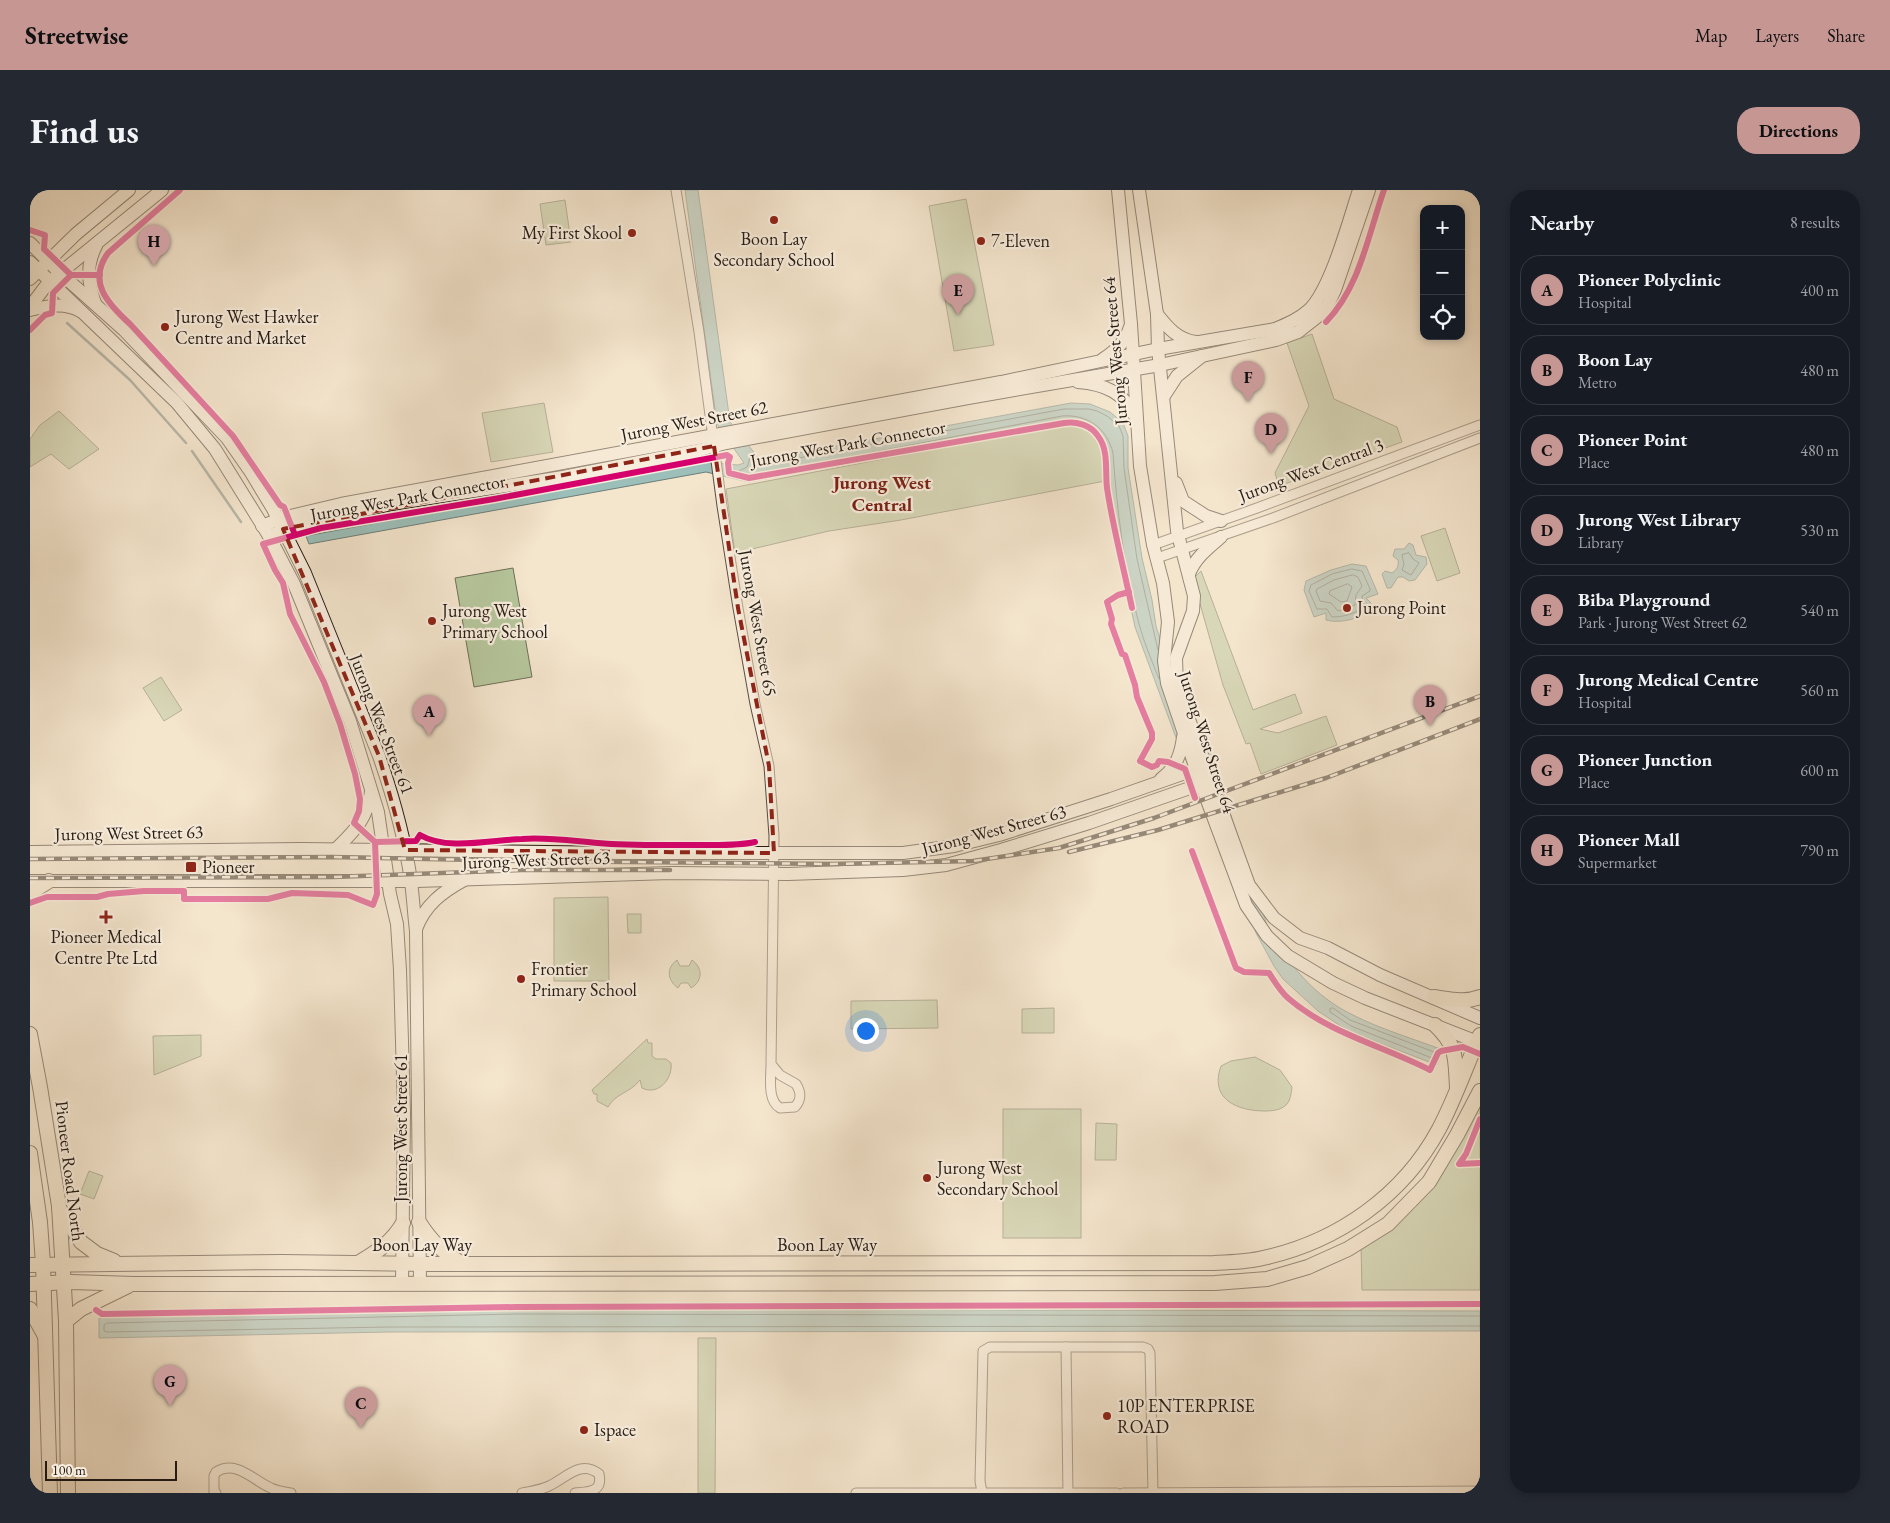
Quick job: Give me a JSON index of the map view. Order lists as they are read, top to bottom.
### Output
{
  "streets": {
    "main road": ["Pioneer Road North", "Boon Lay Way"],
    "street": [
      "Jurong West Street 64",
      "Jurong West Street 62",
      "Jurong West Central 3",
      "Jurong West Street 65",
      "Jurong West Street 61",
      "Jurong West Street 63"
    ],
    "cycle path": ["Jurong West Park Connector"]
  },
  "crossings": [
    ["Jurong West Street 64", "Jurong West Street 62"],
    ["Jurong West Street 64", "Jurong West Central 3"],
    ["Jurong West Street 64", "Jurong West Street 63"],
    ["Jurong West Street 64", "Boon Lay Way"],
    ["Jurong West Street 62", "Jurong West Street 65"],
    ["Jurong West Street 62", "Jurong West Street 61"],
    ["Jurong West Street 65", "Jurong West Street 63"],
    ["Jurong West Street 61", "Jurong West Street 63"],
    ["Jurong West Street 61", "Boon Lay Way"],
    ["Pioneer Road North", "Boon Lay Way"]
  ],
  "districts": ["Jurong West Central"],
  "places": {
    "other": [
      "Boon Lay Secondary School",
      "My First Skool",
      "7-Eleven",
      "Jurong West Hawker Centre and Market",
      "Jurong Point",
      "Jurong West Primary School",
      "Frontier Primary School",
      "Jurong West Secondary School",
      "10P ENTERPRISE ROAD",
      "Ispace"
    ],
    "transit": ["Pioneer"],
    "health": ["Pioneer Medical Centre Pte Ltd"]
  },
  "scale_bar": "100 m",
  "page": {
    "header": "Streetwise",
    "nav": ["Map", "Layers", "Share"],
    "buttons": "Directions",
    "title": "Find us",
    "heading": ["Nearby", "8 results"],
    "map_buttons": ["+", "−"],
    "pins": [
      "H",
      "E",
      "F",
      "D",
      "B",
      "A",
      "G",
      "C"
    ],
    "list": [
      {
        "mark": "A",
        "name": "Pioneer Polyclinic",
        "note": "Hospital",
        "value": "400 m"
      },
      {
        "mark": "B",
        "name": "Boon Lay",
        "note": "Metro",
        "value": "480 m"
      },
      {
        "mark": "C",
        "name": "Pioneer Point",
        "note": "Place",
        "value": "480 m"
      },
      {
        "mark": "D",
        "name": "Jurong West Library",
        "note": "Library",
        "value": "530 m"
      },
      {
        "mark": "E",
        "name": "Biba Playground",
        "note": "Park · Jurong West Street 62",
        "value": "540 m"
      },
      {
        "mark": "F",
        "name": "Jurong Medical Centre",
        "note": "Hospital",
        "value": "560 m"
      },
      {
        "mark": "G",
        "name": "Pioneer Junction",
        "note": "Place",
        "value": "600 m"
      },
      {
        "mark": "H",
        "name": "Pioneer Mall",
        "note": "Supermarket",
        "value": "790 m"
      }
    ],
    "scale": "100 m"
  }
}
